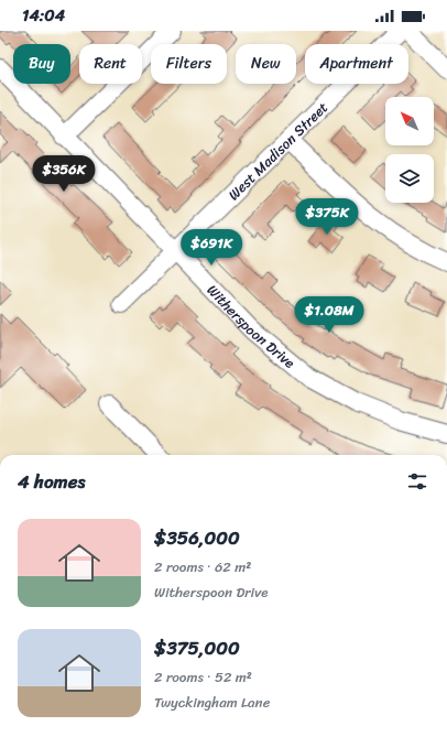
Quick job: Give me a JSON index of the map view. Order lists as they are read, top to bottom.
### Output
{
  "streets": {
    "street": ["West Madison Street", "Witherspoon Drive"]
  },
  "crossings": [
    ["West Madison Street", "Witherspoon Drive"]
  ],
  "north": "top left",
  "page": {
    "status": "14:04",
    "chip": [
      "Buy",
      "Rent",
      "Filters",
      "New",
      "Apartment"
    ],
    "price": [
      "$356K",
      "$375K",
      "$691K",
      "$1.08M"
    ],
    "heading": "4 homes",
    "list": [
      {
        "name": "$356,000",
        "note": "2 rooms · 62 m² · Witherspoon Drive"
      },
      {
        "name": "$375,000",
        "note": "2 rooms · 52 m² · Twyckingham Lane"
      }
    ]
  }
}
